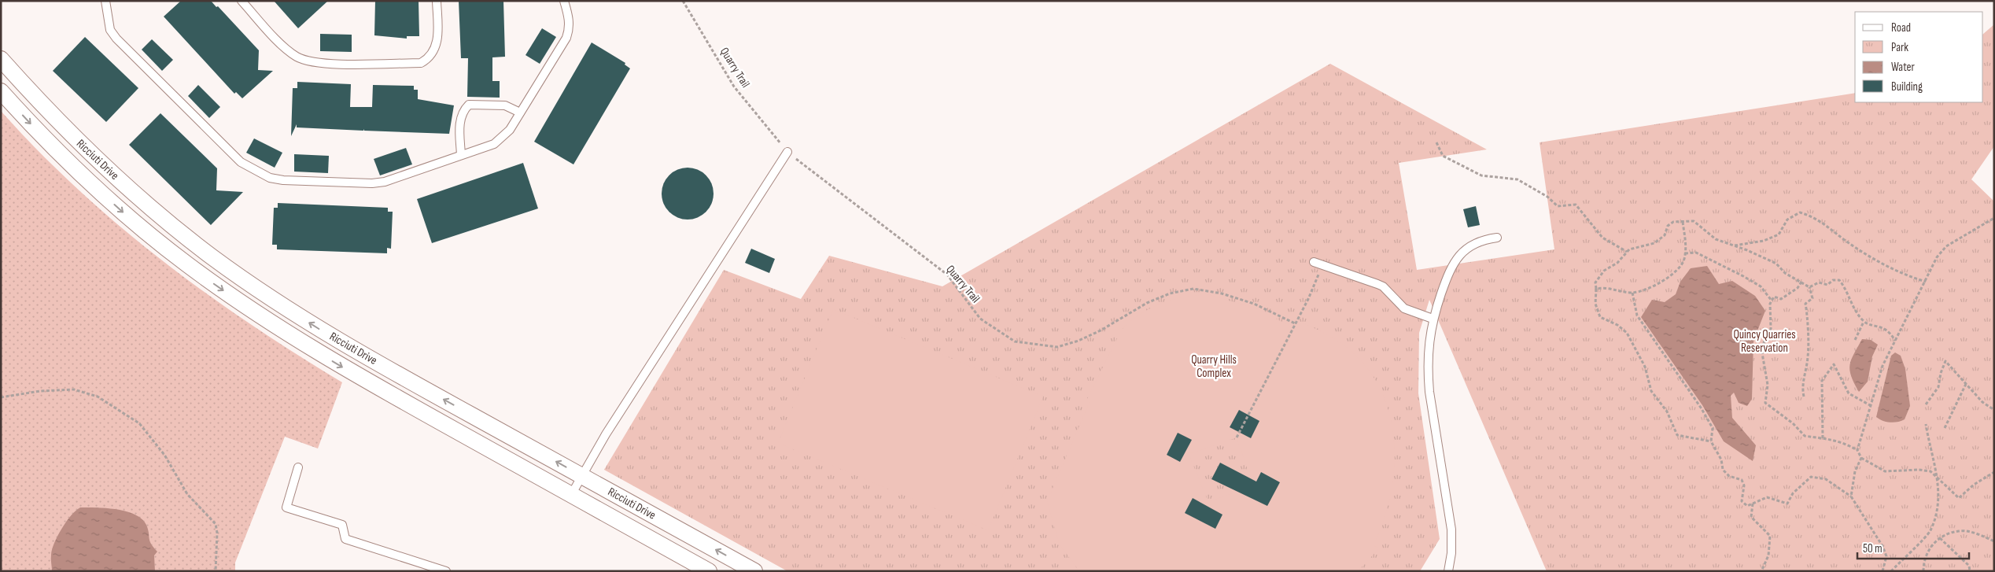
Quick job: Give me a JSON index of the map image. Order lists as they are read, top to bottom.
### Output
{
  "streets": {
    "street": ["Ricciuti Drive"],
    "path": ["Quarry Trail"]
  },
  "parks": ["Quincy Quarries Reservation", "Quarry Hills Complex"],
  "legend": [
    "Road",
    "Park",
    "Water",
    "Building"
  ],
  "scale_bar": "50 m"
}
